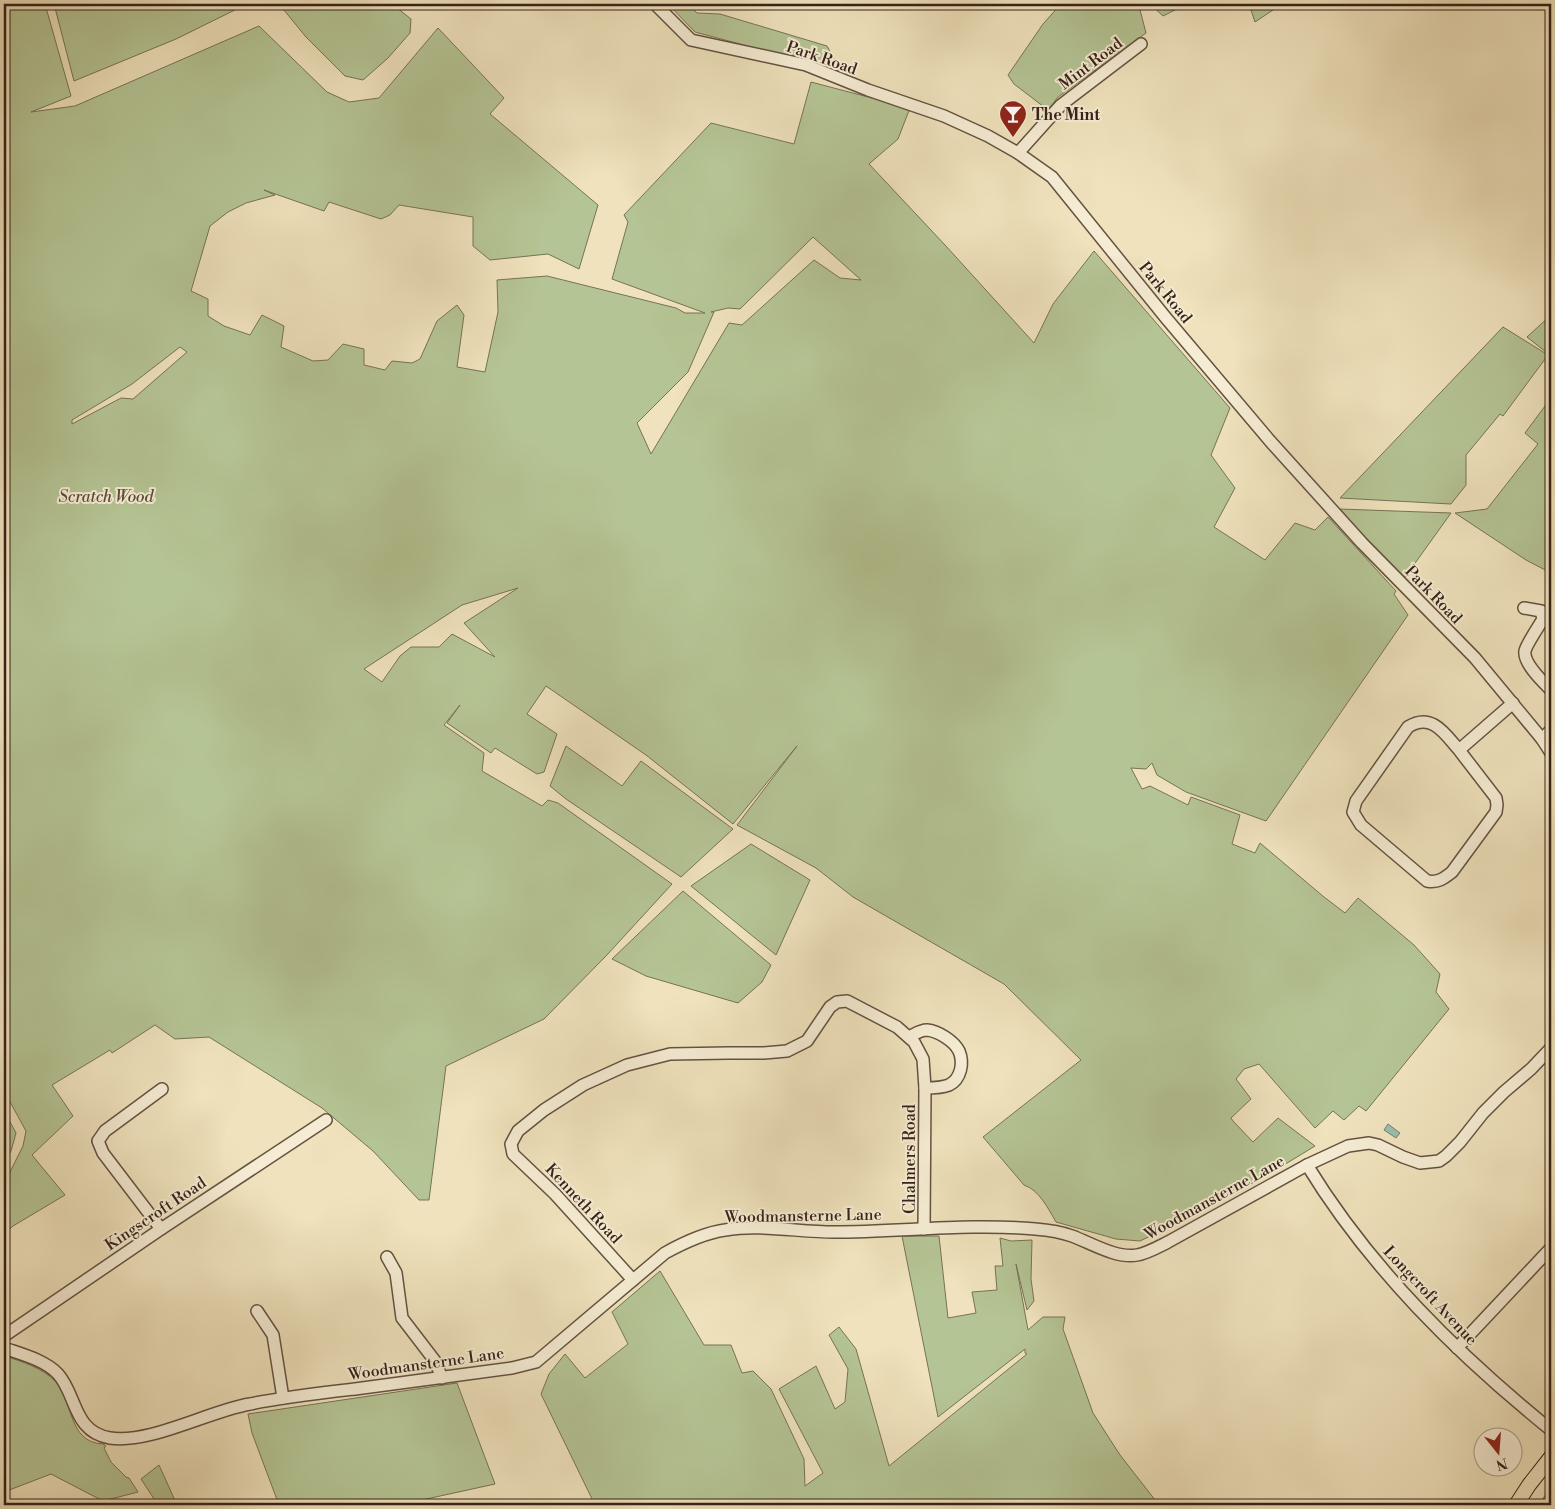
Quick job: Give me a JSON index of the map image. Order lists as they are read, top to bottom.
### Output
{
  "streets": {
    "street": [
      "Park Road",
      "Mint Road",
      "Chalmers Road",
      "Woodmansterne Lane",
      "Kenneth Road",
      "Kingscroft Road",
      "Longcroft Avenue"
    ]
  },
  "crossings": [
    ["Park Road", "Mint Road"],
    ["Chalmers Road", "Woodmansterne Lane"],
    ["Chalmers Road", "Kenneth Road"],
    ["Woodmansterne Lane", "Kenneth Road"],
    ["Woodmansterne Lane", "Longcroft Avenue"]
  ],
  "parks": ["Scratch Wood"],
  "places": {
    "bar": ["The Mint"]
  },
  "north": "bottom"
}
